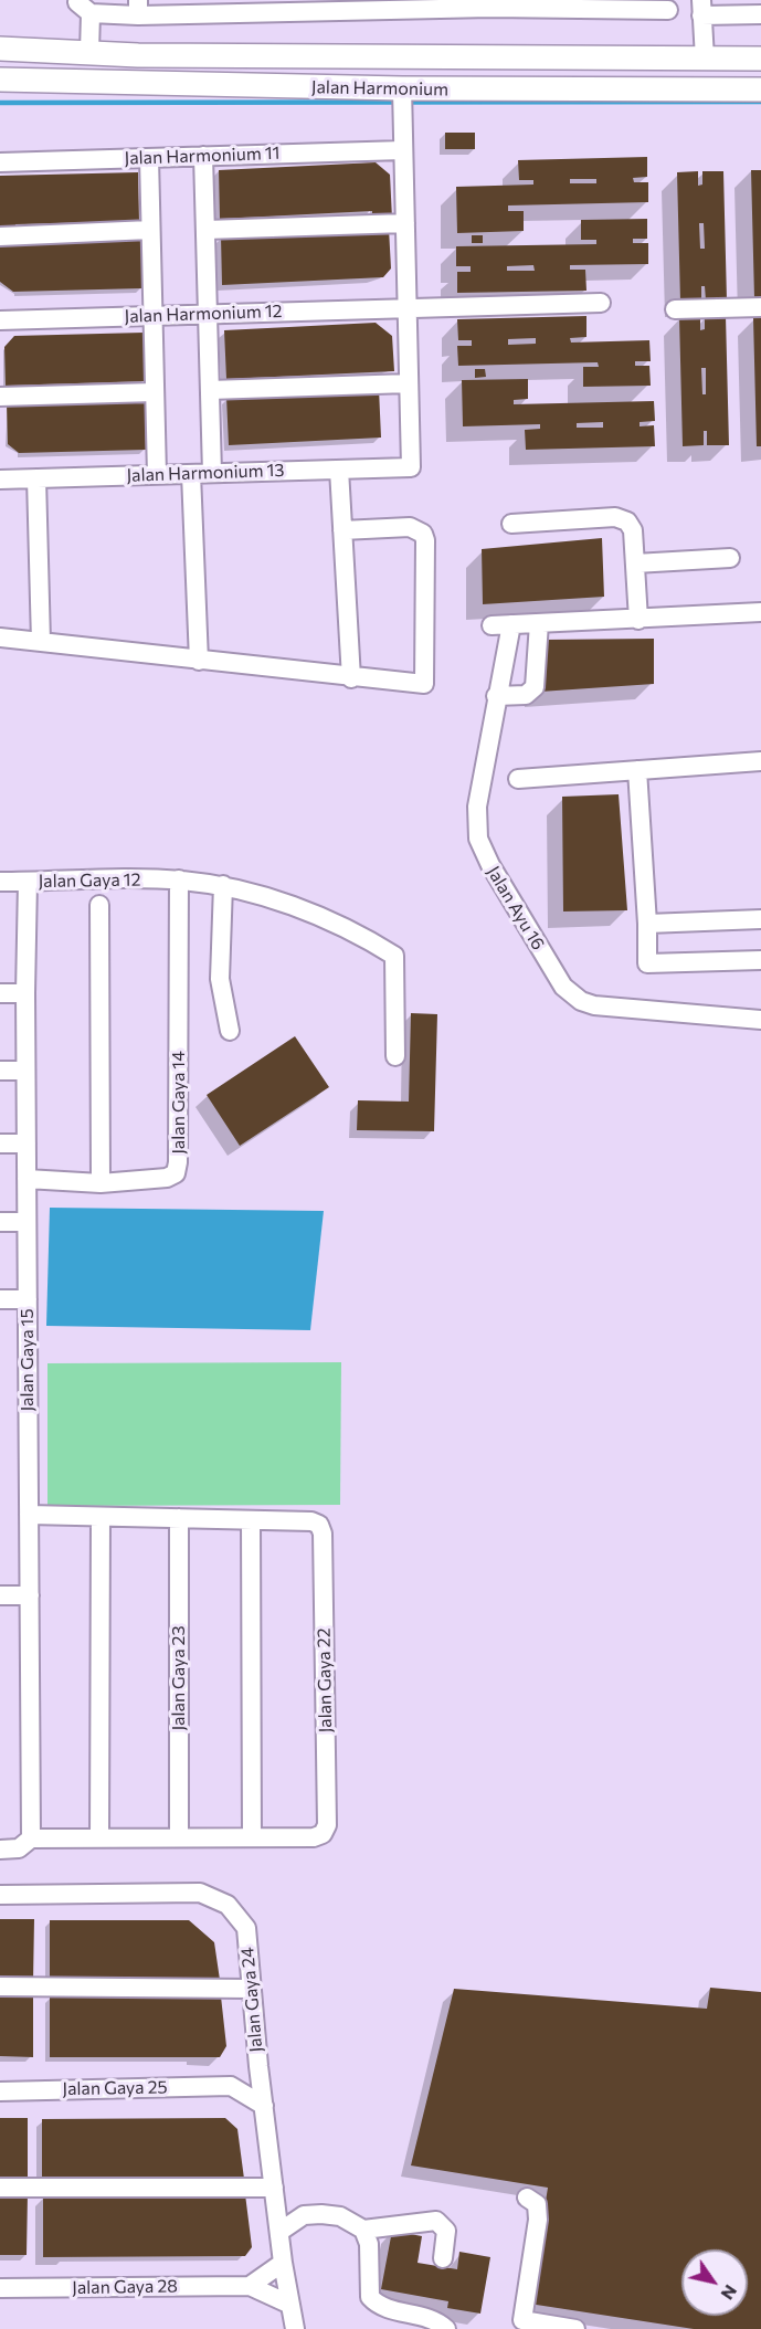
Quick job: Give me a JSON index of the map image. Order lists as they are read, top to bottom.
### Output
{
  "streets": {
    "main road": ["Jalan Harmonium"],
    "street": [
      "Jalan Harmonium 11",
      "Jalan Harmonium 12",
      "Jalan Harmonium 13",
      "Jalan Gaya 12",
      "Jalan Ayu 16",
      "Jalan Gaya 14",
      "Jalan Gaya 15",
      "Jalan Gaya 23",
      "Jalan Gaya 22",
      "Jalan Gaya 24",
      "Jalan Gaya 25",
      "Jalan Gaya 28"
    ]
  },
  "crossings": [
    ["Jalan Gaya 12", "Jalan Gaya 14"],
    ["Jalan Gaya 12", "Jalan Gaya 15"],
    ["Jalan Gaya 14", "Jalan Gaya 15"],
    ["Jalan Gaya 15", "Jalan Gaya 22"],
    ["Jalan Gaya 23", "Jalan Gaya 22"],
    ["Jalan Gaya 24", "Jalan Gaya 28"]
  ],
  "north": "bottom right"
}
